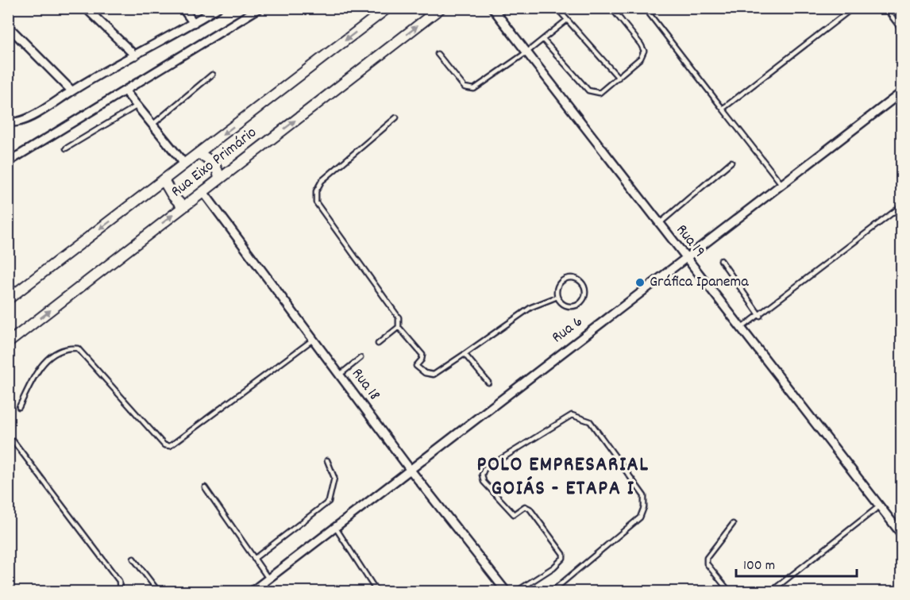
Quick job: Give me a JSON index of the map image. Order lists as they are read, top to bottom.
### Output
{
  "streets": {
    "street": [
      "Rua Eixo Primário",
      "Rua 19",
      "Rua 6",
      "Rua 18"
    ]
  },
  "crossings": [
    ["Rua Eixo Primário", "Rua 18"],
    ["Rua 19", "Rua 6"],
    ["Rua 6", "Rua 18"]
  ],
  "districts": ["POLO EMPRESARIAL GOIÁS - ETAPA I"],
  "places": ["Gráfica Ipanema"],
  "scale_bar": "100 m"
}
